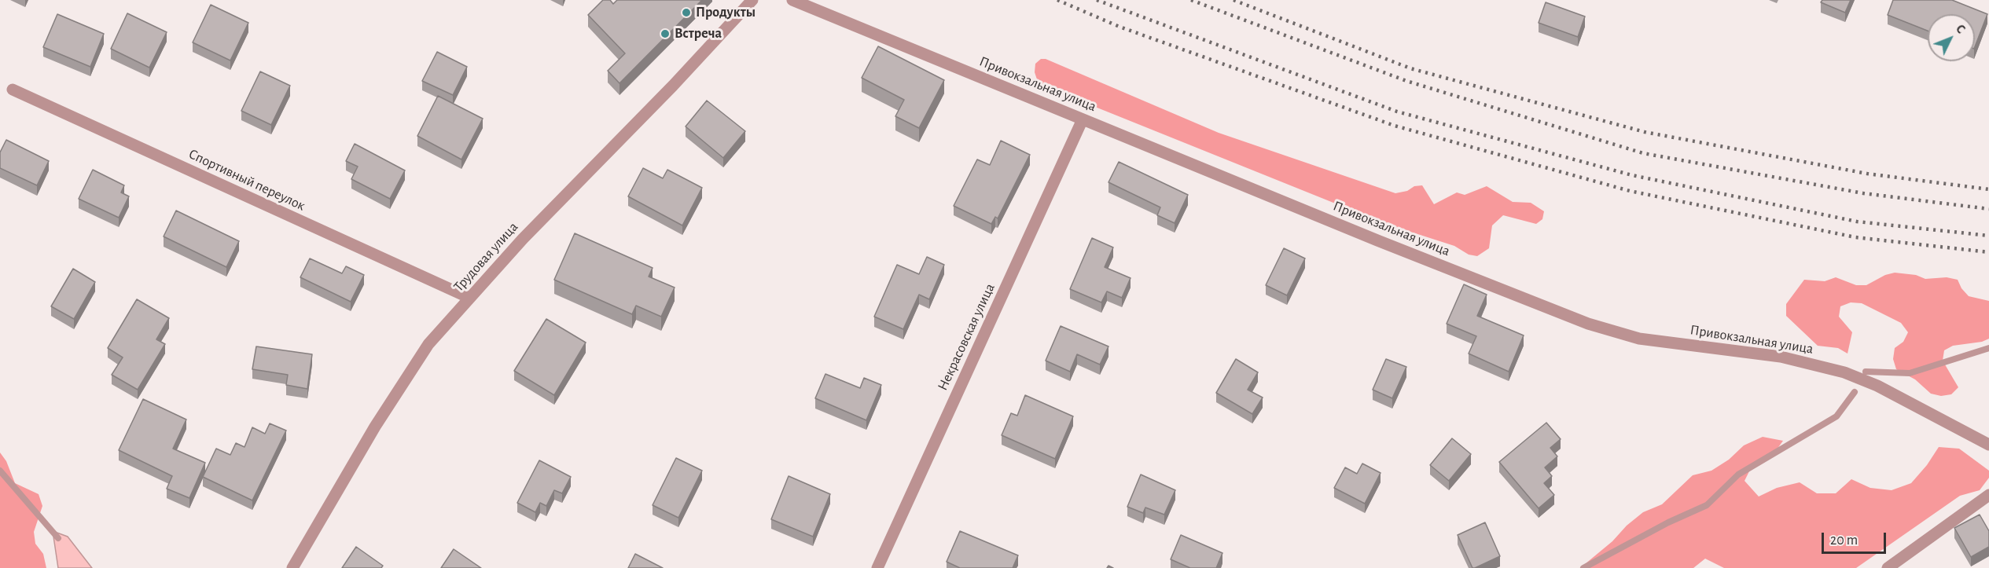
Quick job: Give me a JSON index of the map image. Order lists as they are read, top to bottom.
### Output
{
  "streets": {
    "street": [
      "Привокзальная улица",
      "Спортивный переулок",
      "Трудовая улица",
      "Некрасовская улица"
    ]
  },
  "crossings": [
    ["Привокзальная улица", "Некрасовская улица"],
    ["Спортивный переулок", "Трудовая улица"]
  ],
  "places": ["Продукты", "Встреча"],
  "scale_bar": "20 m",
  "north": "top right"
}
